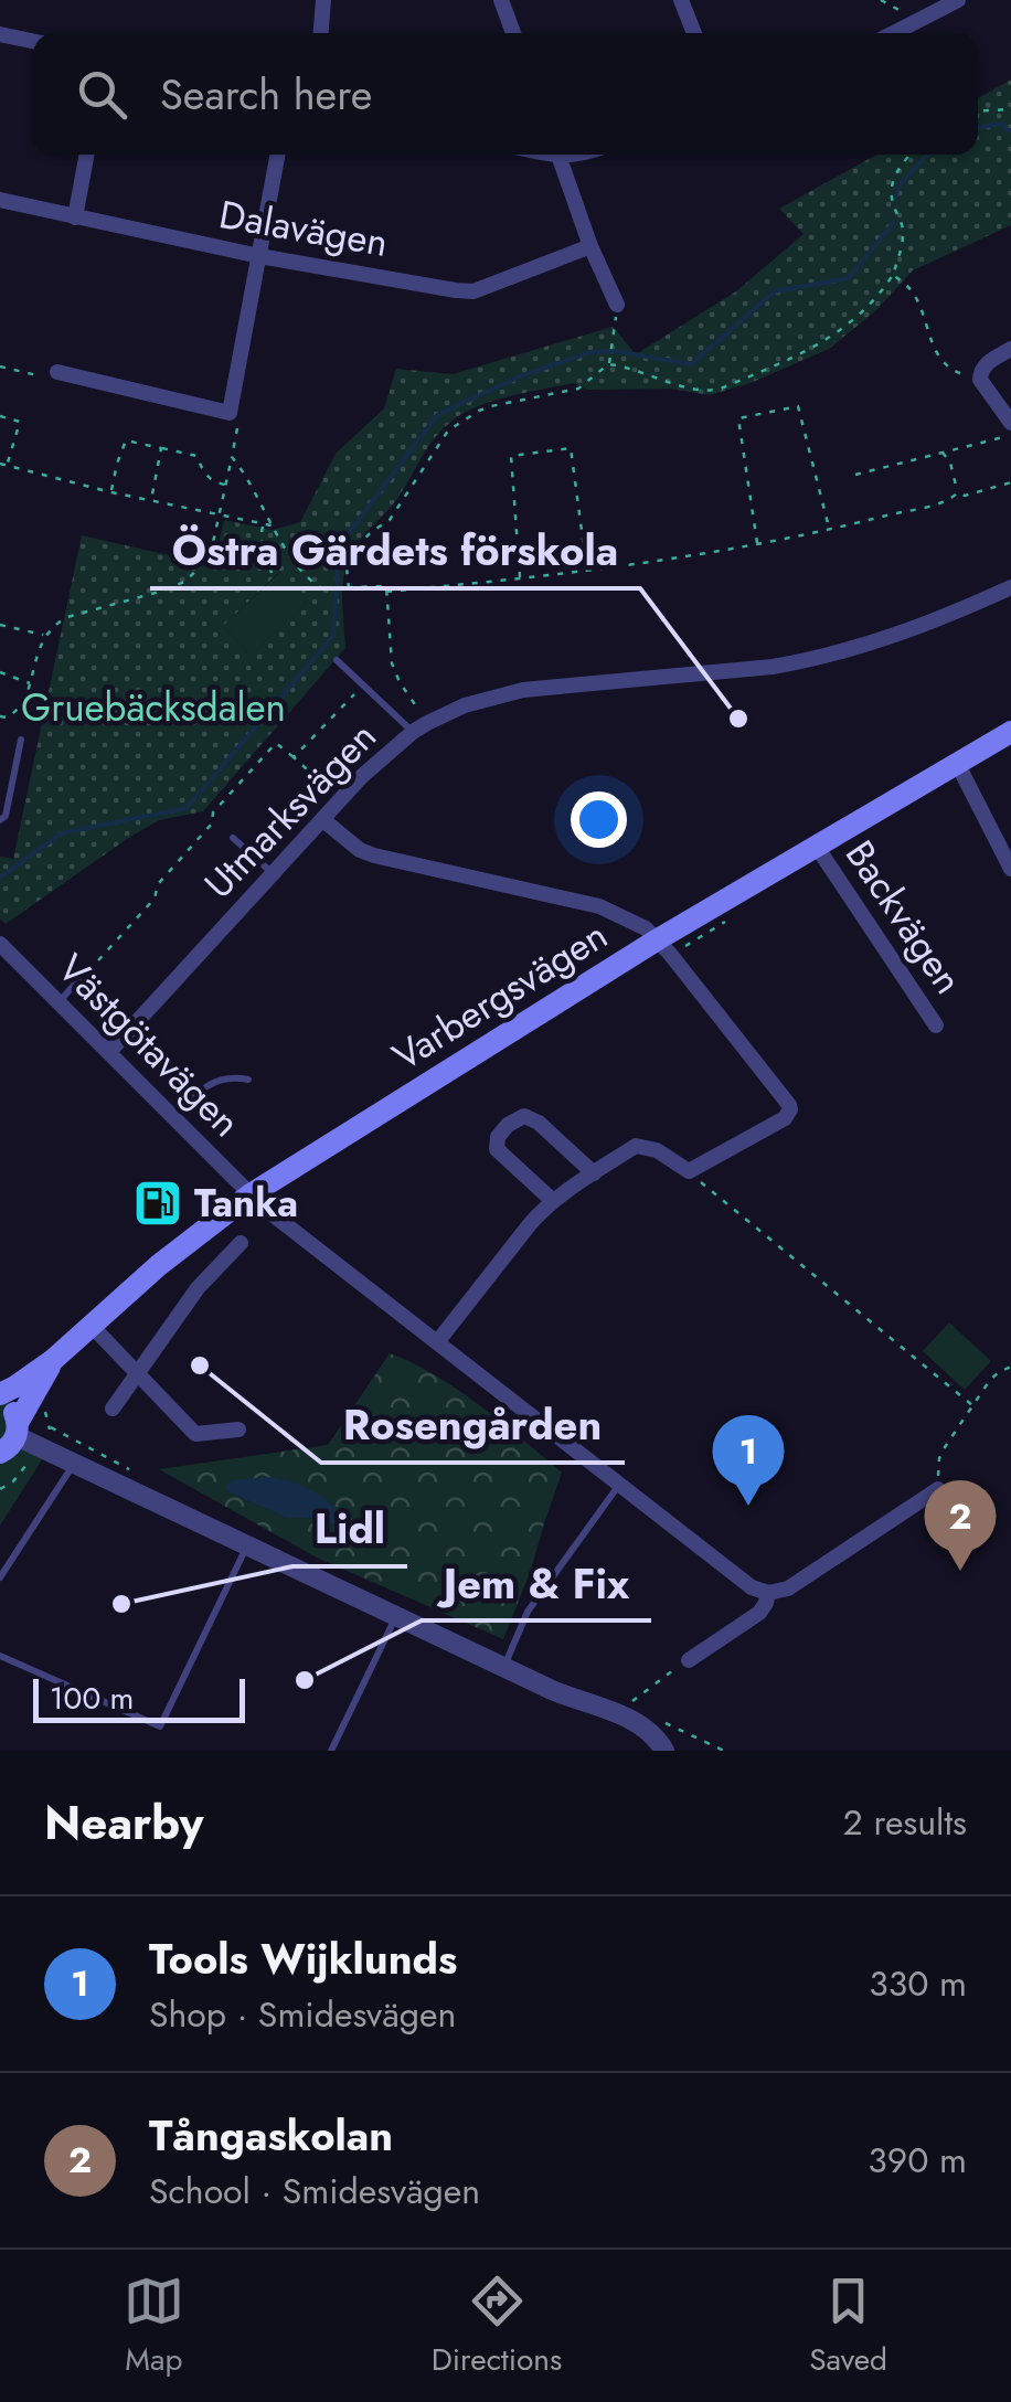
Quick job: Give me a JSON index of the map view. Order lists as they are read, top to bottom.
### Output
{
  "streets": {
    "main road": ["Varbergsvägen"],
    "street": [
      "Dalavägen",
      "Utmarksvägen",
      "Backvägen",
      "Västgötavägen"
    ]
  },
  "crossings": [
    ["Utmarksvägen", "Västgötavägen"],
    ["Backvägen", "Varbergsvägen"],
    ["Varbergsvägen", "Västgötavägen"]
  ],
  "parks": ["Gruebäcksdalen"],
  "places": {
    "other": [
      "Östra Gärdets förskola",
      "Rosengården",
      "Lidl",
      "Jem & Fix"
    ],
    "fuel station": ["Tanka"]
  },
  "scale_bar": "100 m",
  "page": {
    "search": "Search here",
    "pins": ["1", "2"],
    "scale": "100 m",
    "heading": ["Nearby", "2 results"],
    "list": [
      {
        "mark": "1",
        "name": "Tools Wijklunds",
        "note": "Shop · Smidesvägen",
        "value": "330 m"
      },
      {
        "mark": "2",
        "name": "Tångaskolan",
        "note": "School · Smidesvägen",
        "value": "390 m"
      }
    ],
    "nav": ["Map", "Directions", "Saved"]
  }
}
